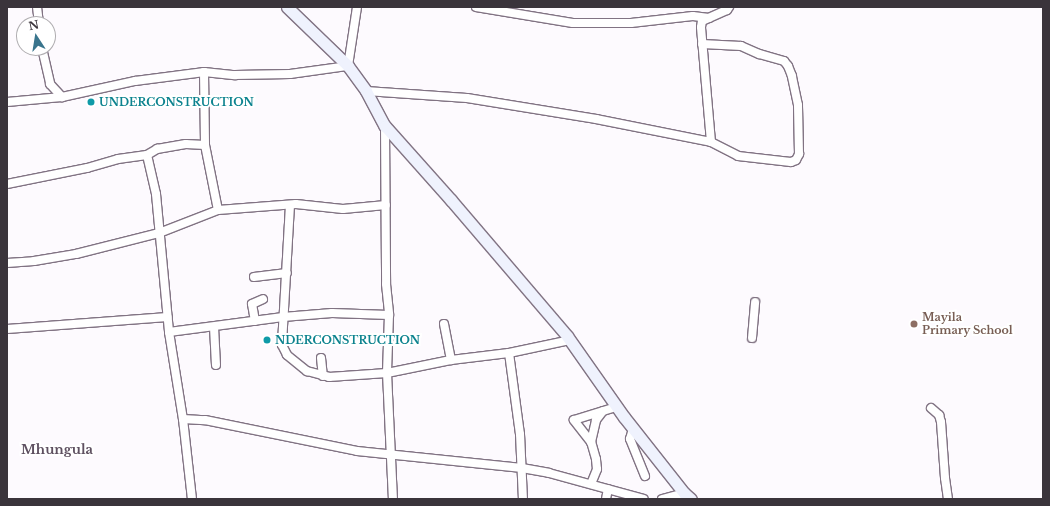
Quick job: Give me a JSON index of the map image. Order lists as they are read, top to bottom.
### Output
{
  "districts": ["Mhungula"],
  "places": ["UNDERCONSTRUCTION", "Mayila Primary School", "NDERCONSTRUCTION"],
  "north": "top"
}
